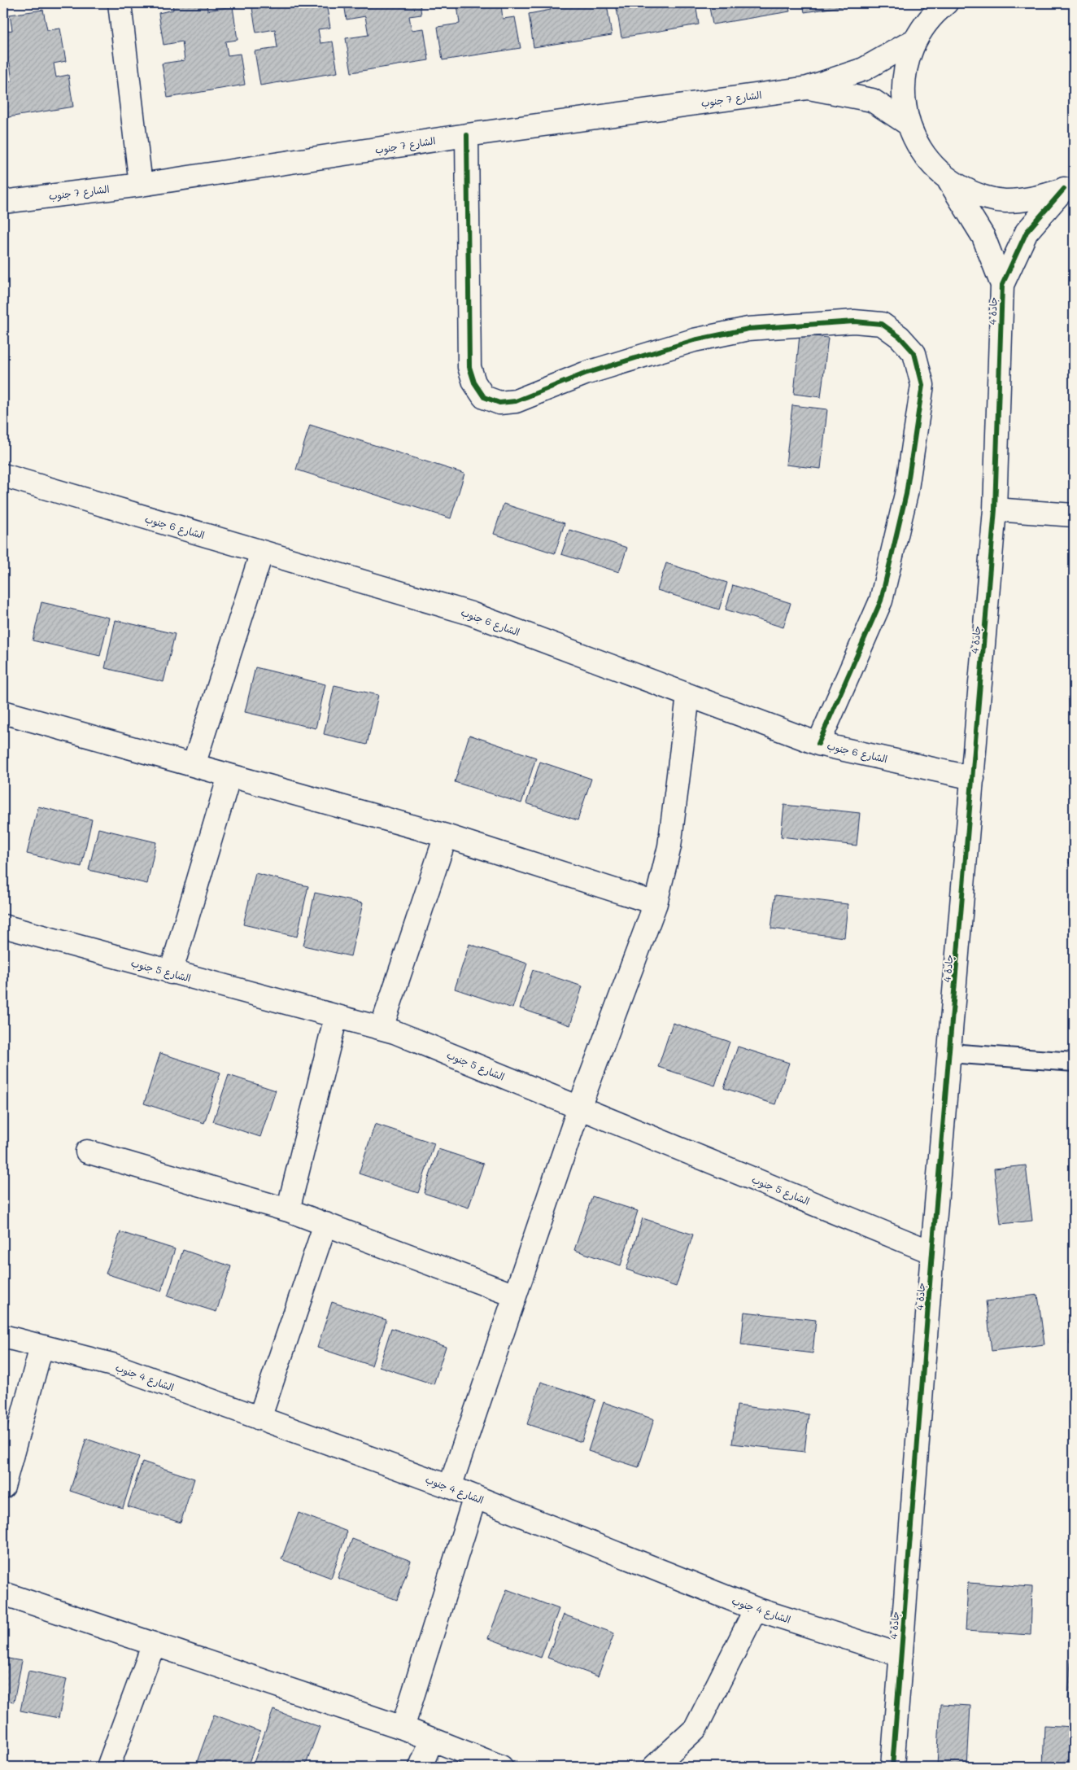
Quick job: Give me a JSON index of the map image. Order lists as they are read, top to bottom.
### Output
{
  "streets": {
    "street": [
      "الشارع 7 جنوب",
      "جادة 4",
      "الشارع 6 جنوب",
      "الشارع 5 جنوب",
      "الشارع 4 جنوب"
    ]
  },
  "crossings": [
    ["جادة 4", "الشارع 6 جنوب"],
    ["جادة 4", "الشارع 5 جنوب"],
    ["جادة 4", "الشارع 4 جنوب"]
  ]
}
